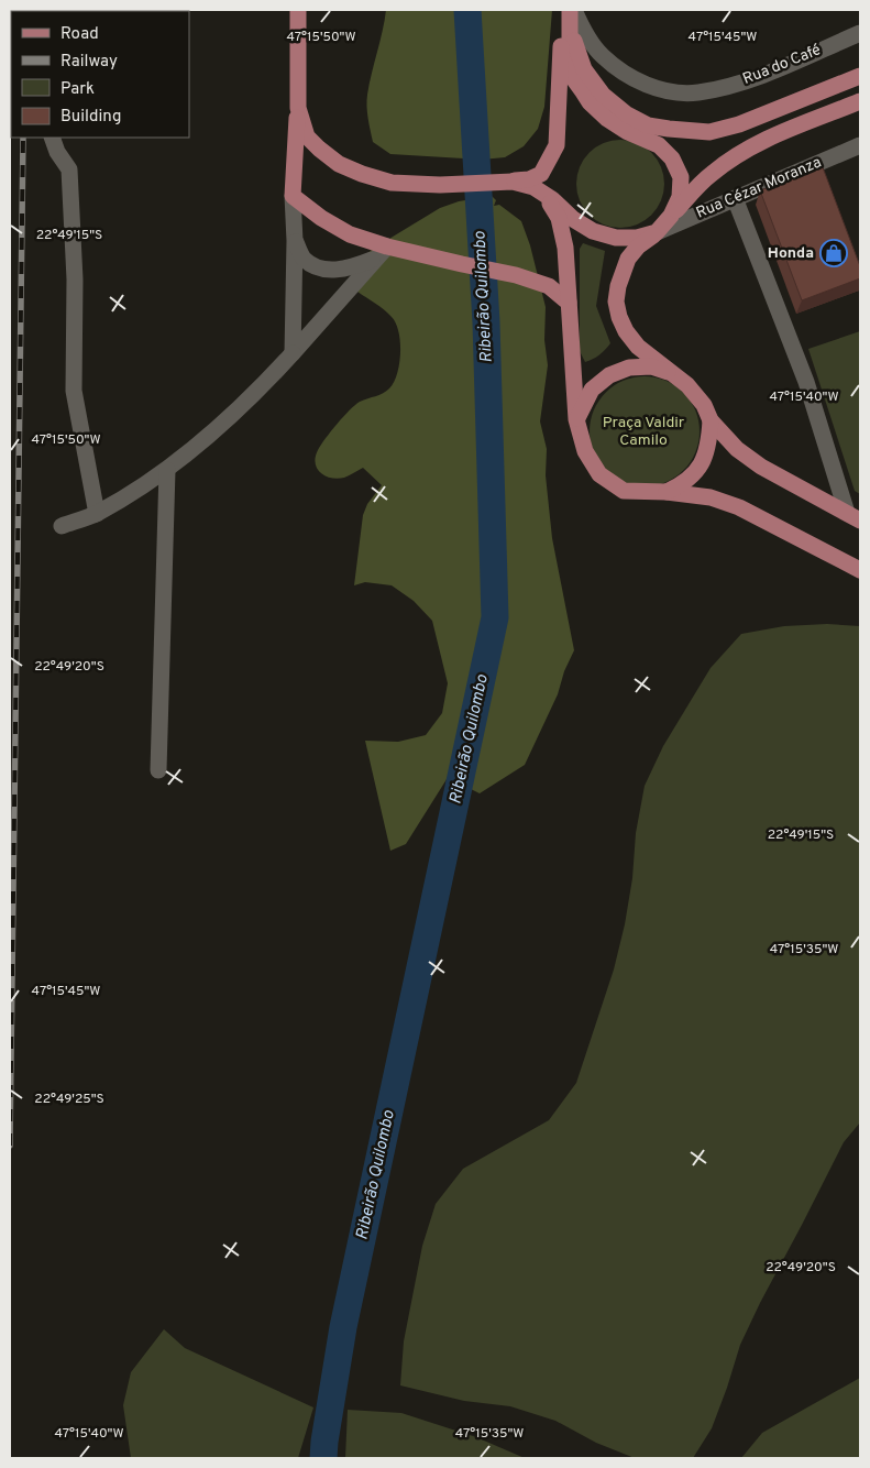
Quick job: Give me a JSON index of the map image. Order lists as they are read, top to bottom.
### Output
{
  "streets": {
    "street": ["Rua do Café", "Rua Cézar Moranza"]
  },
  "water": ["Ribeirão Quilombo"],
  "parks": ["Praça Valdir Camilo"],
  "places": {
    "shop": ["Honda"]
  },
  "legend": [
    "Road",
    "Railway",
    "Park",
    "Building"
  ],
  "coordinates": [
    "47°15'50\"W",
    "47°15'45\"W",
    "22°49'15\"S",
    "47°15'40\"W",
    "22°49'20\"S",
    "47°15'35\"W",
    "22°49'25\"S"
  ]
}
